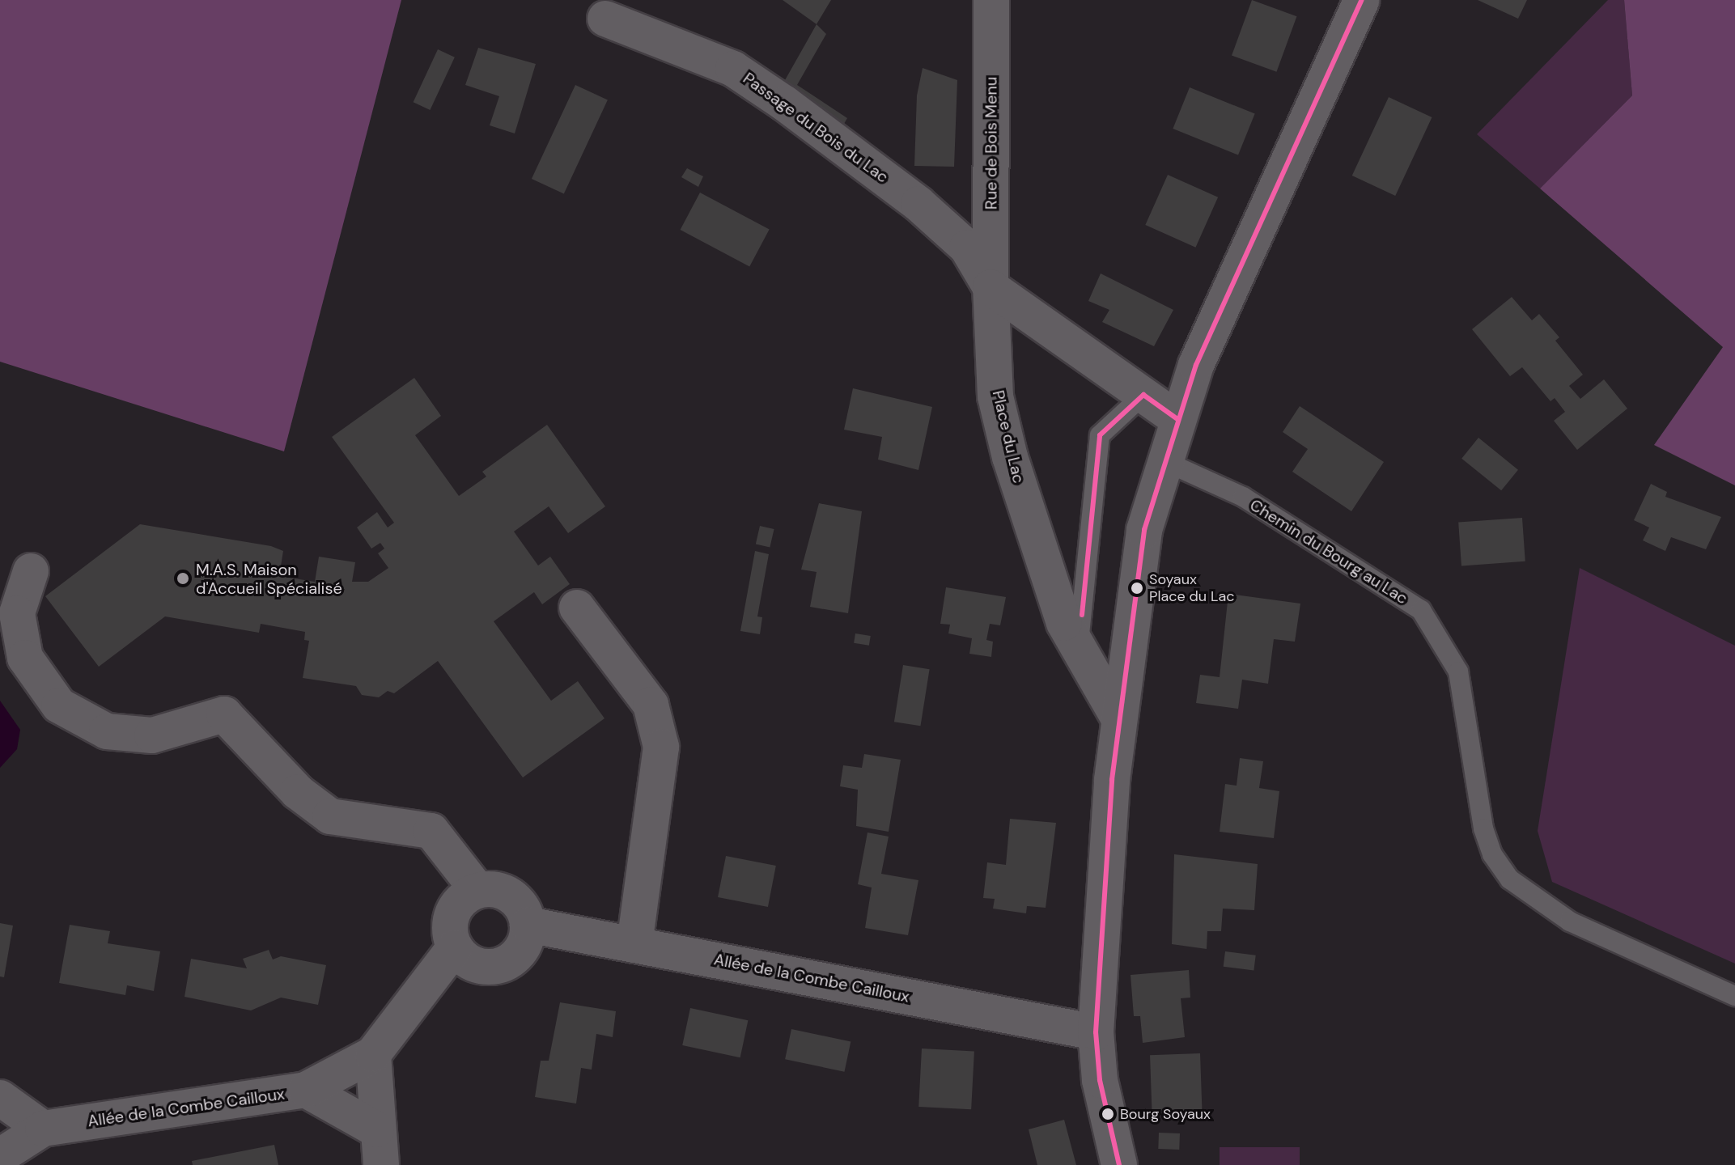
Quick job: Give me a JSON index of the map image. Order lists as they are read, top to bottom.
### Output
{
  "streets": {
    "street": [
      "Passage du Bois du Lac",
      "Rue de Bois Menu",
      "Place du Lac",
      "Allée de la Combe Cailloux"
    ],
    "lane": ["Chemin du Bourg au Lac"]
  },
  "crossings": [
    ["Passage du Bois du Lac", "Rue de Bois Menu"],
    ["Passage du Bois du Lac", "Place du Lac"],
    ["Rue de Bois Menu", "Place du Lac"]
  ],
  "places": ["M.A.S. Maison d'Accueil Spécialisé", "Soyaux Place du Lac", "Bourg Soyaux"]
}
